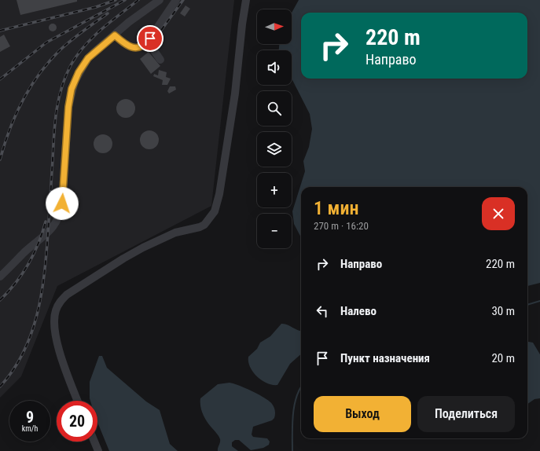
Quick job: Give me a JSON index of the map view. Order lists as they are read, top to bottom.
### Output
{
  "north": "right",
  "page": {
    "map_buttons": ["+", "−"],
    "turn": ["220 m", "Направо"],
    "heading": ["1 мин", "270 m · 16:20"],
    "list": [
      {
        "name": "Направо",
        "value": "220 m"
      },
      {
        "name": "Налево",
        "value": "30 m"
      },
      {
        "name": "Пункт назначения",
        "value": "20 m"
      }
    ],
    "buttons": ["Выход", "Поделиться"],
    "speed": "9 km/h",
    "limit": "20"
  }
}
